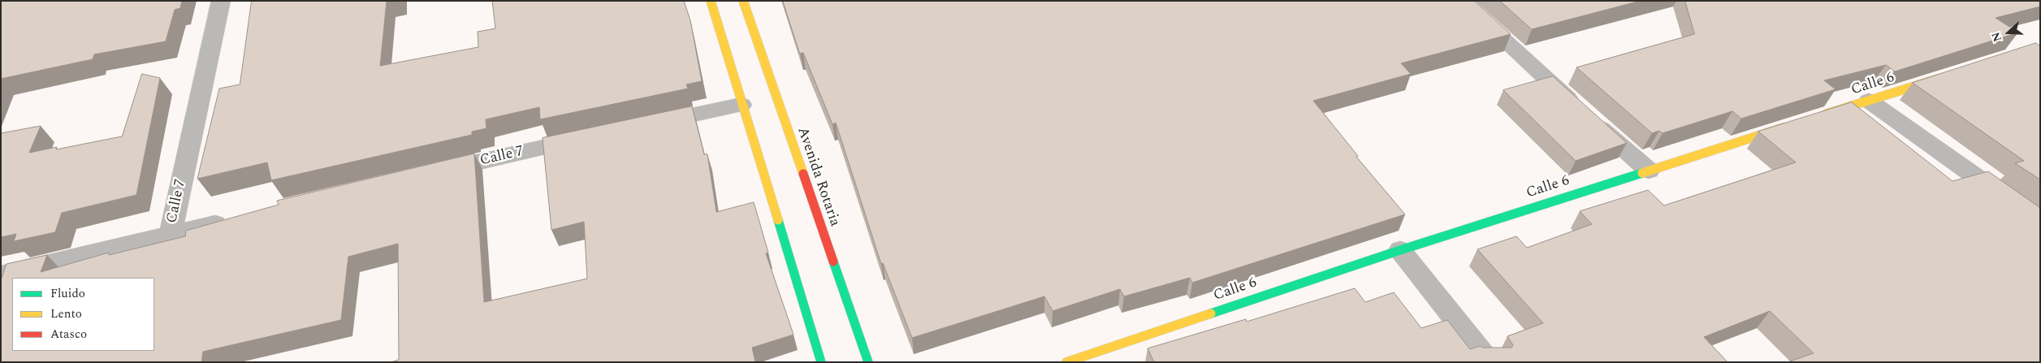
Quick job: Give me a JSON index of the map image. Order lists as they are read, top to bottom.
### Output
{
  "streets": {
    "street": ["Calle 6", "Calle 7", "Avenida Rotaria"]
  },
  "legend": ["Fluido", "Lento", "Atasco"],
  "north": "left"
}
